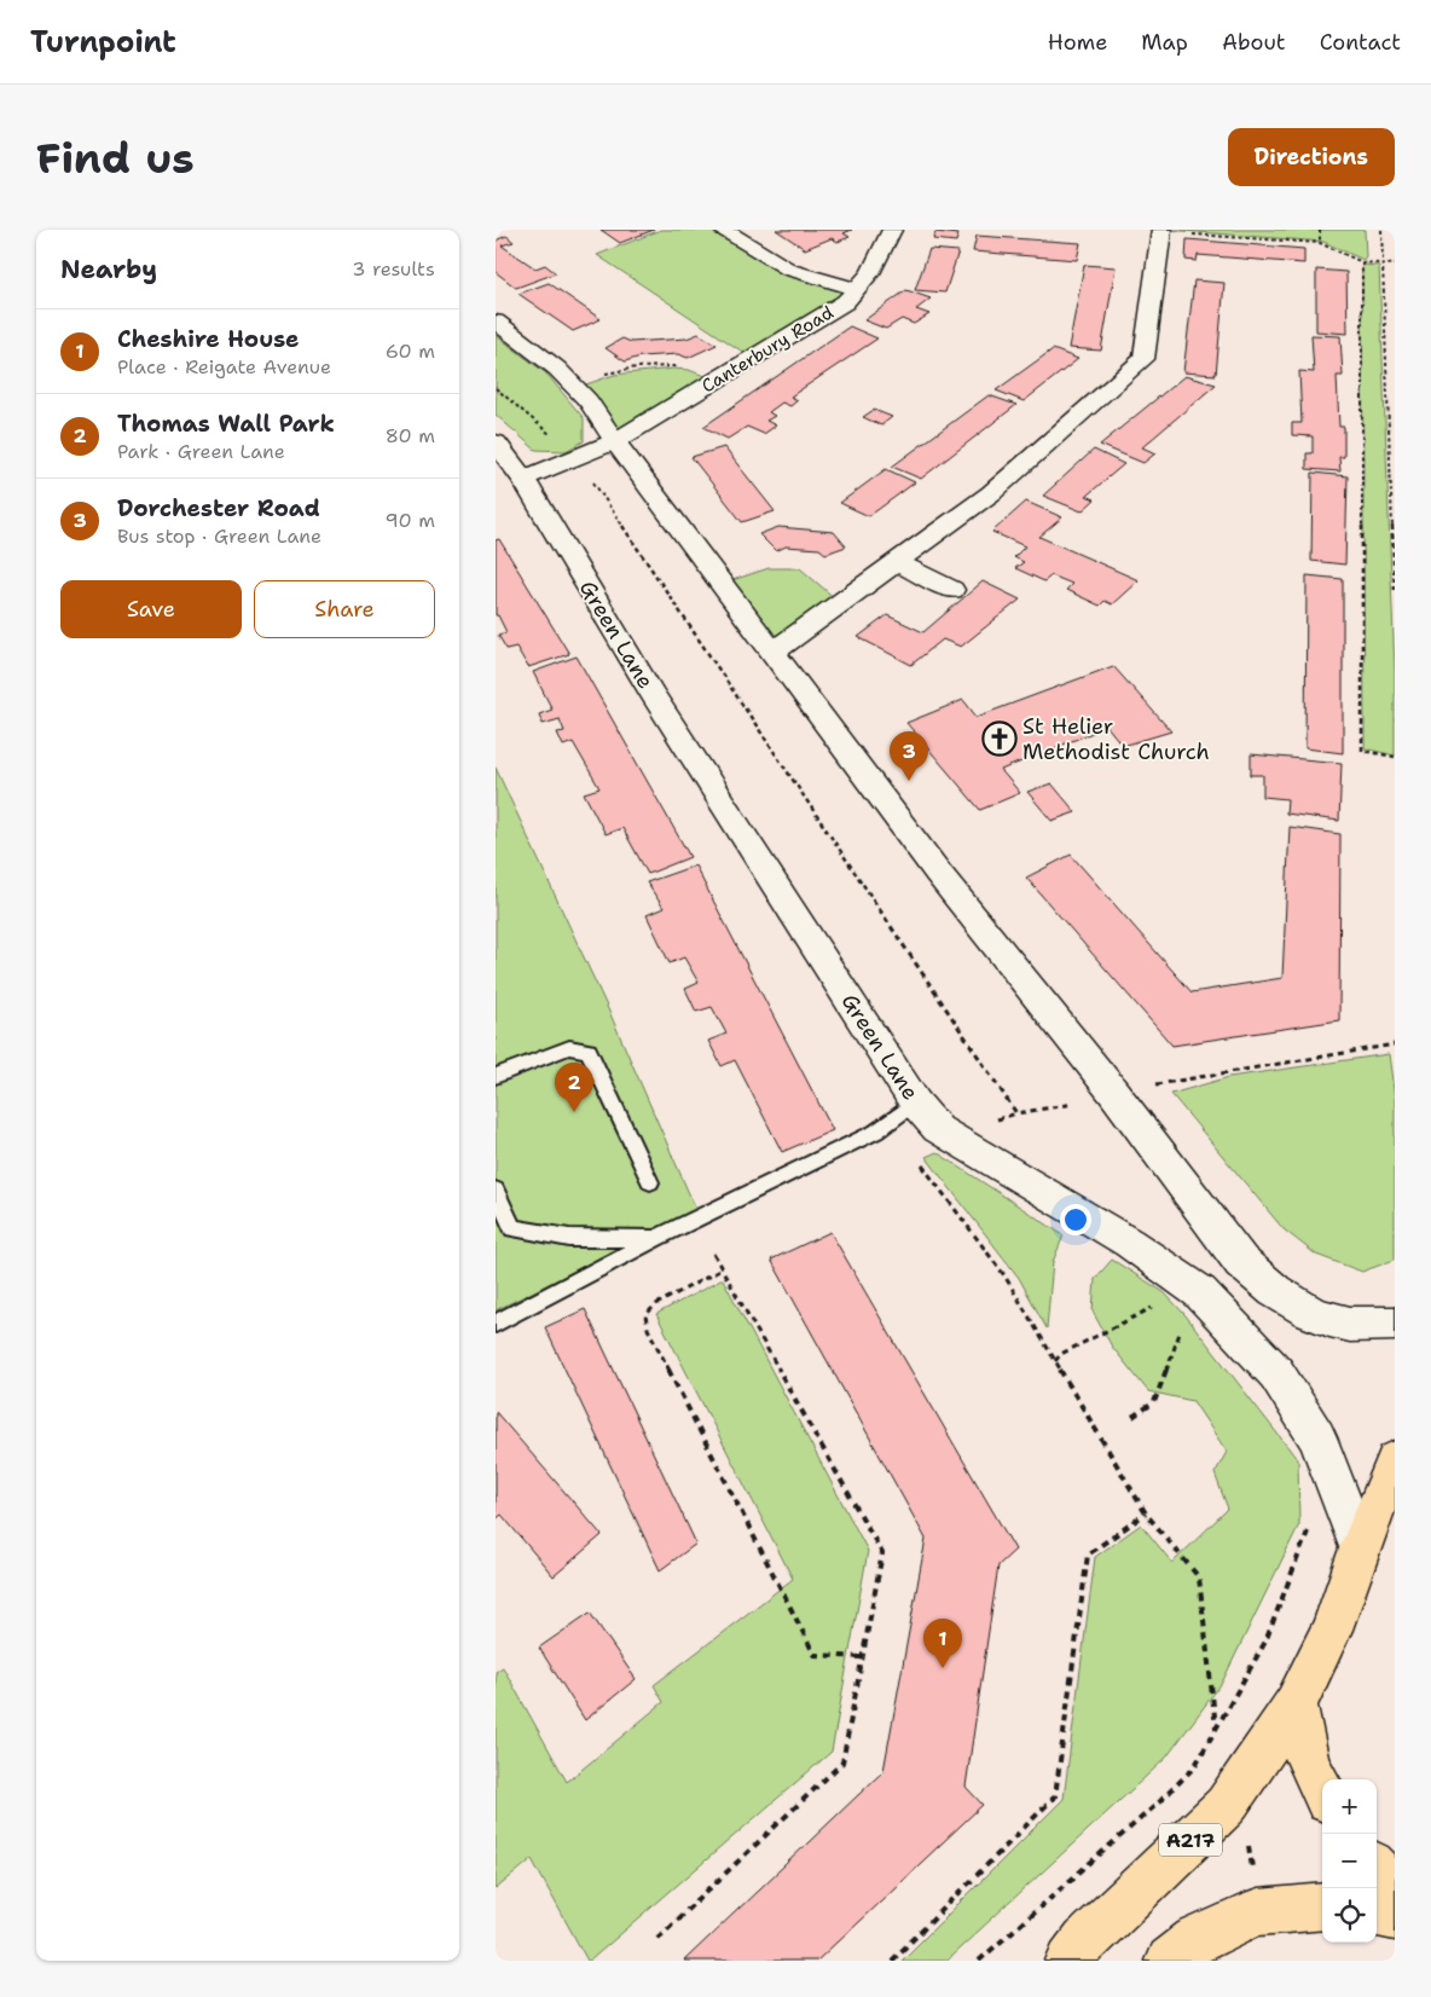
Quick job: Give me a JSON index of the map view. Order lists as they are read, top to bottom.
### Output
{
  "streets": {
    "highway": ["A217"],
    "main road": ["Canterbury Road", "Green Lane"]
  },
  "crossings": [
    ["Canterbury Road", "Green Lane"],
    ["Green Lane", "A217"]
  ],
  "places": {
    "church": ["St Helier Methodist Church"]
  },
  "page": {
    "header": "Turnpoint",
    "nav": [
      "Home",
      "Map",
      "About",
      "Contact"
    ],
    "buttons": [
      "Directions",
      ["Save", "Share"]
    ],
    "title": "Find us",
    "heading": ["Nearby", "3 results"],
    "list": [
      {
        "mark": "1",
        "name": "Cheshire House",
        "note": "Place · Reigate Avenue",
        "value": "60 m"
      },
      {
        "mark": "2",
        "name": "Thomas Wall Park",
        "note": "Park · Green Lane",
        "value": "80 m"
      },
      {
        "mark": "3",
        "name": "Dorchester Road",
        "note": "Bus stop · Green Lane",
        "value": "90 m"
      }
    ],
    "pins": ["3", "2", "1"],
    "map_buttons": ["+", "−"]
  }
}
